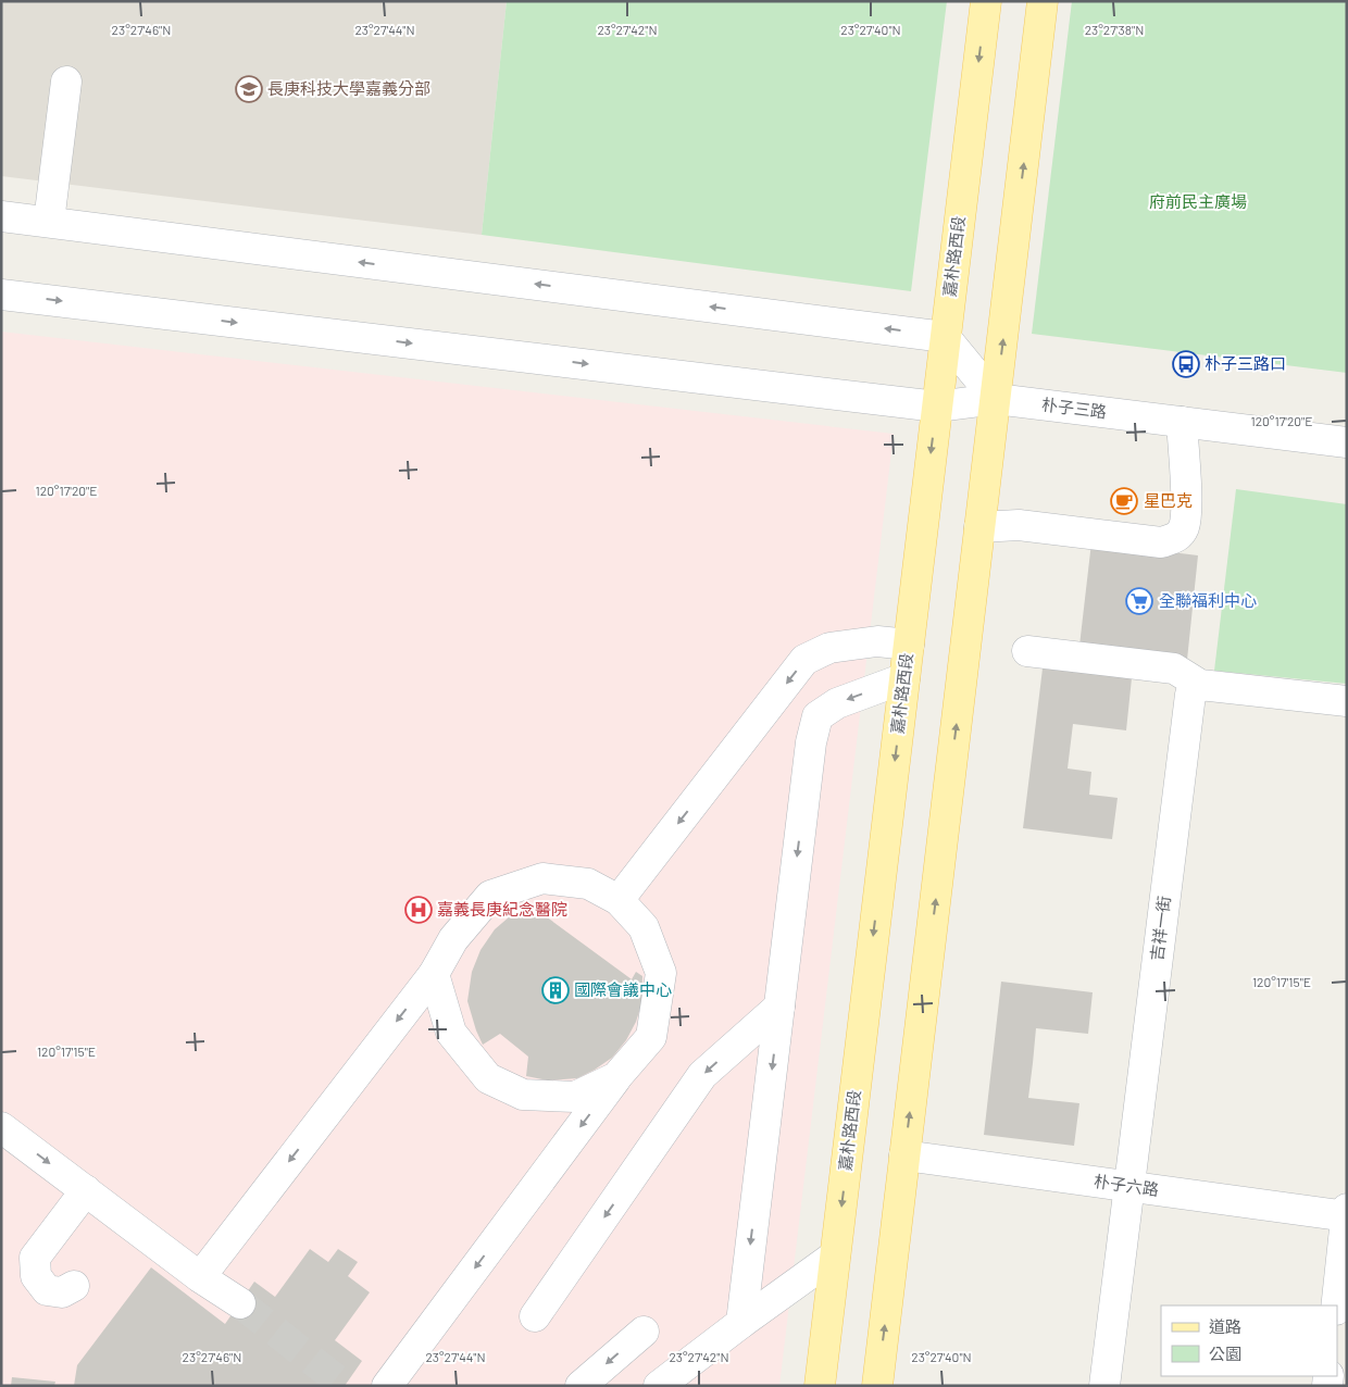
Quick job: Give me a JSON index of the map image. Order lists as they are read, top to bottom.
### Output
{
  "streets": {
    "main road": ["嘉朴路西段"],
    "street": ["朴子三路", "吉祥一街", "朴子六路"]
  },
  "crossings": [
    ["嘉朴路西段", "朴子三路"],
    ["吉祥一街", "朴子六路"]
  ],
  "parks": ["府前民主廣場"],
  "places": {
    "school or university": ["長庚科技大學嘉義分部"],
    "bus stop": ["朴子三路口"],
    "cafe": ["星巴克"],
    "supermarket": ["全聯福利中心"],
    "hospital": ["嘉義長庚紀念醫院"],
    "building": ["國際會議中心"]
  },
  "legend": ["道路", "公園"],
  "coordinates": [
    "23°27'46\"N",
    "23°27'44\"N",
    "23°27'42\"N",
    "23°27'40\"N",
    "23°27'38\"N",
    "120°17'20\"E",
    "120°17'15\"E"
  ]
}
